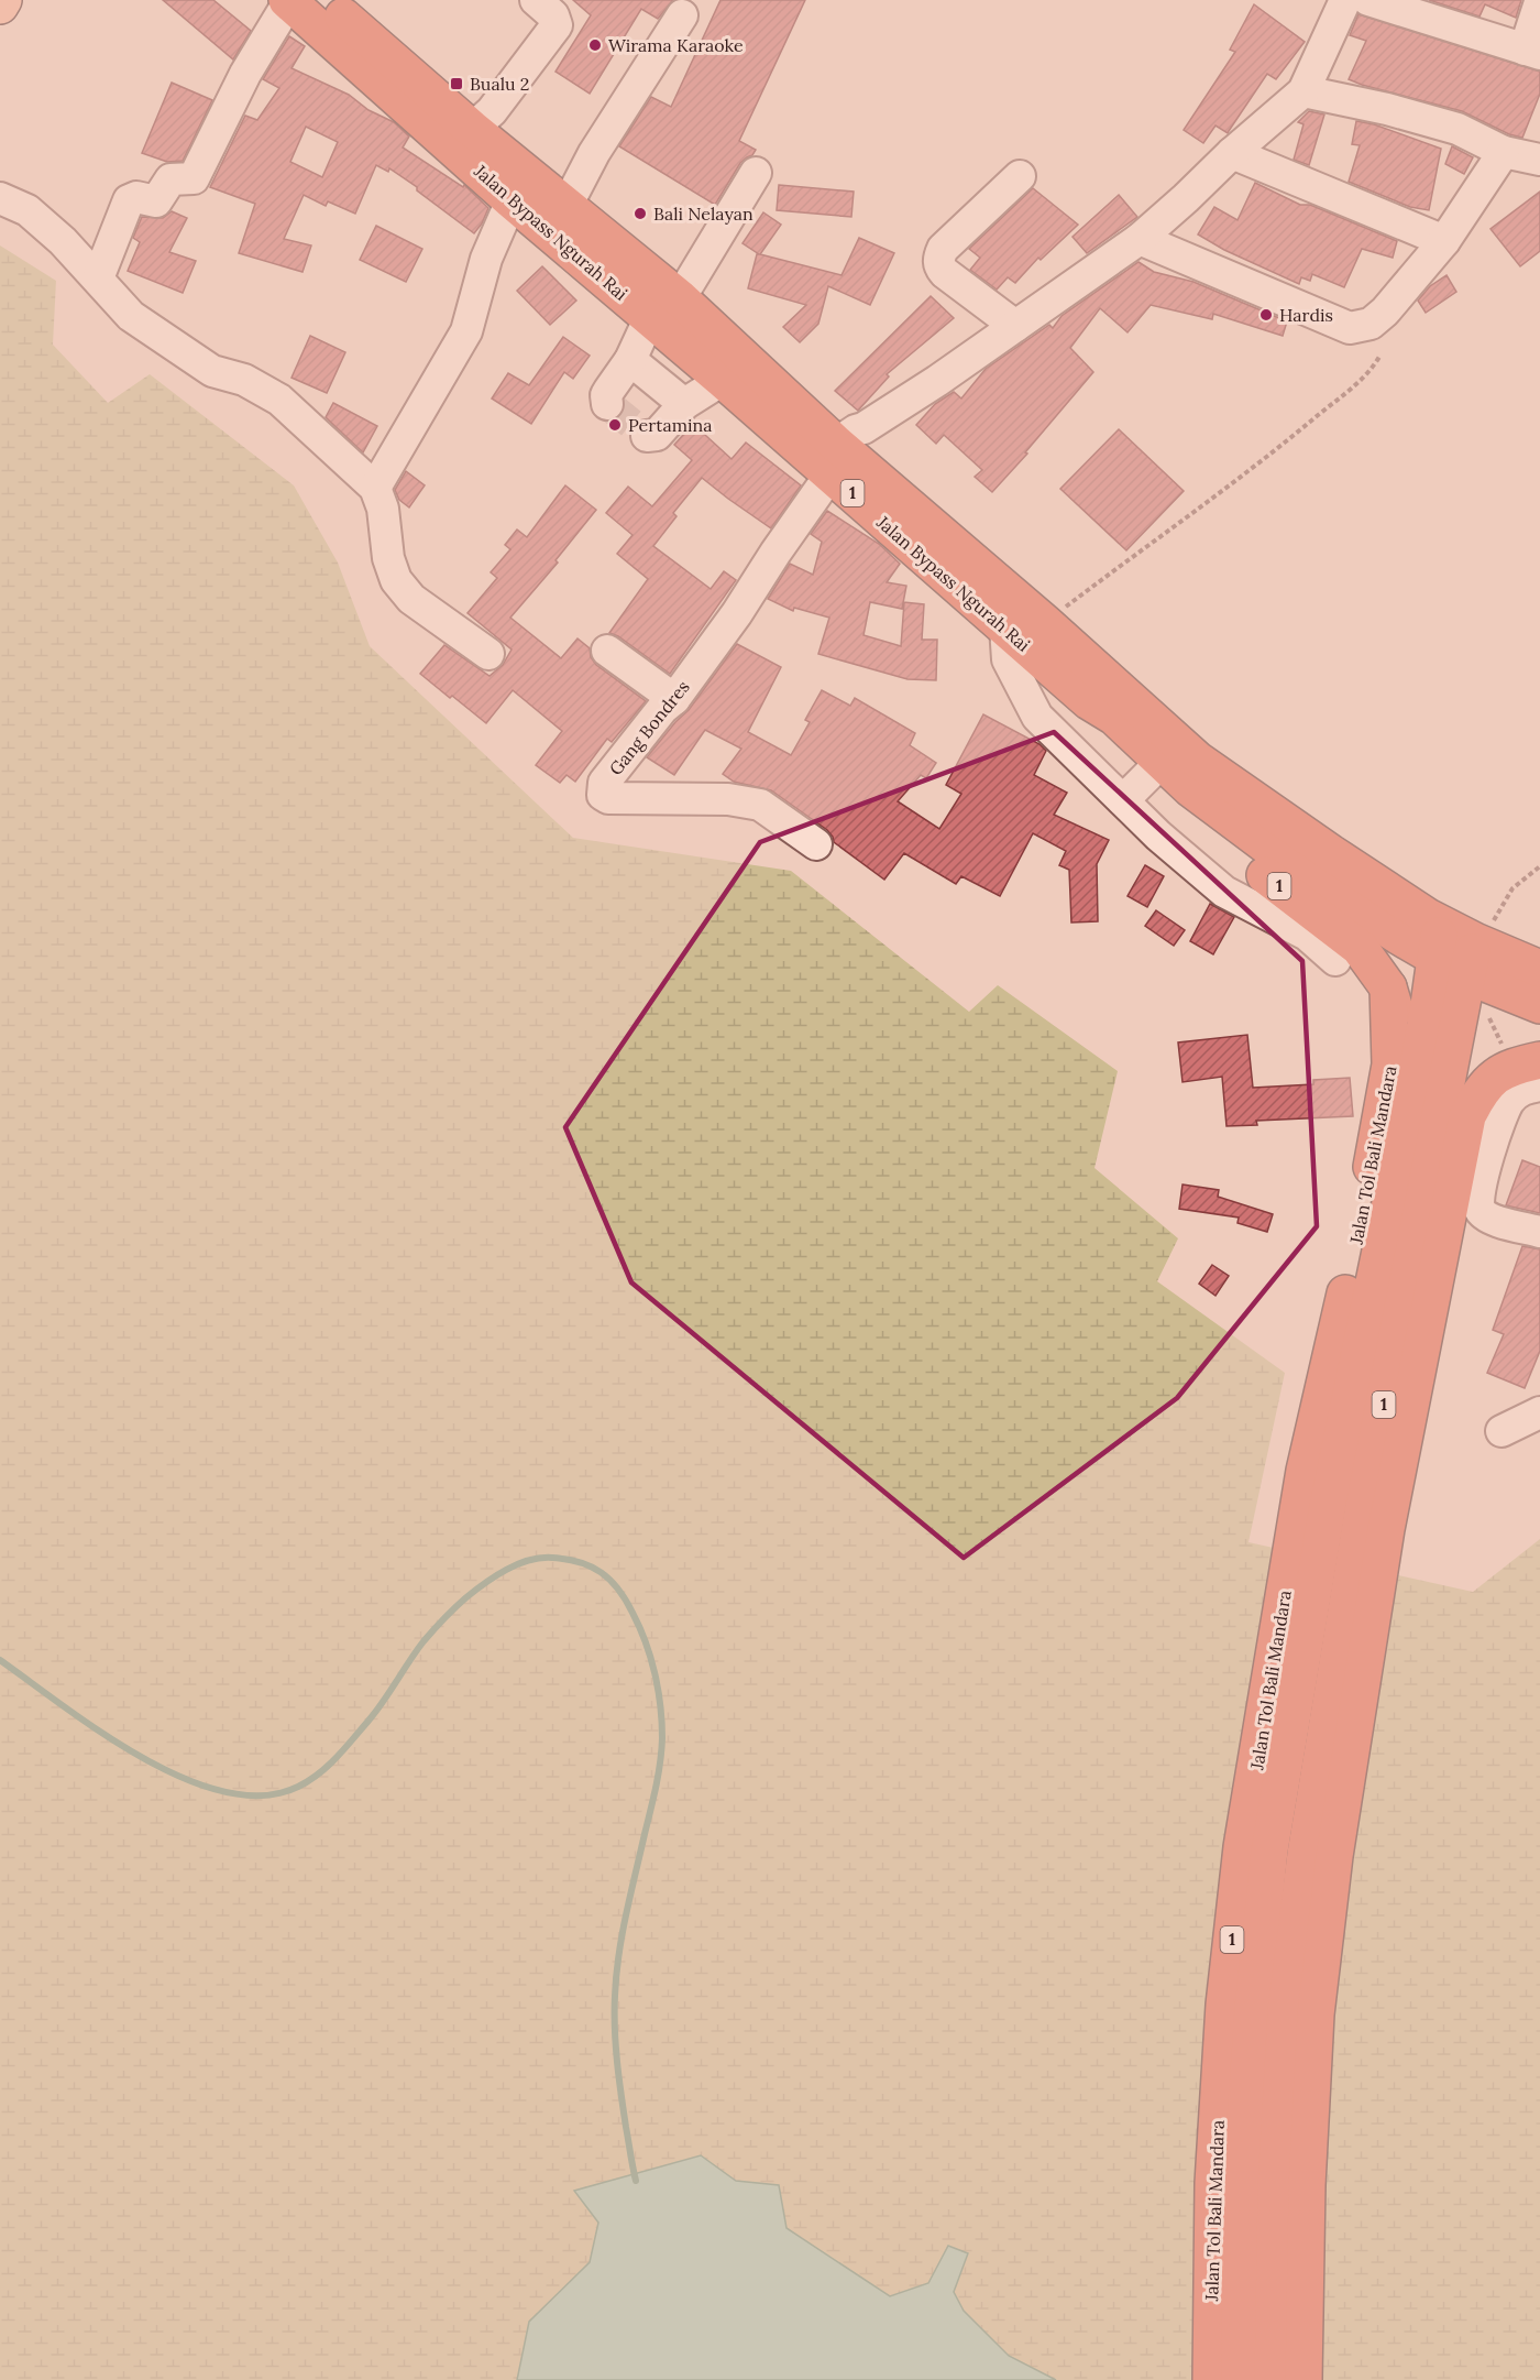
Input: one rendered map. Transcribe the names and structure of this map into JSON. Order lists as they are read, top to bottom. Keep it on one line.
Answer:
{"streets":{"highway":["Jalan Bypass Ngurah Rai","1","Jalan Tol Bali Mandara"],"street":["Gang Bondres"]},"crossings":[["Jalan Bypass Ngurah Rai","Gang Bondres"],["Jalan Bypass Ngurah Rai","Jalan Tol Bali Mandara"]],"places":{"other":["Wirama Karaoke","Bali Nelayan","Hardis","Pertamina"],"transit":["Bualu 2"]}}
